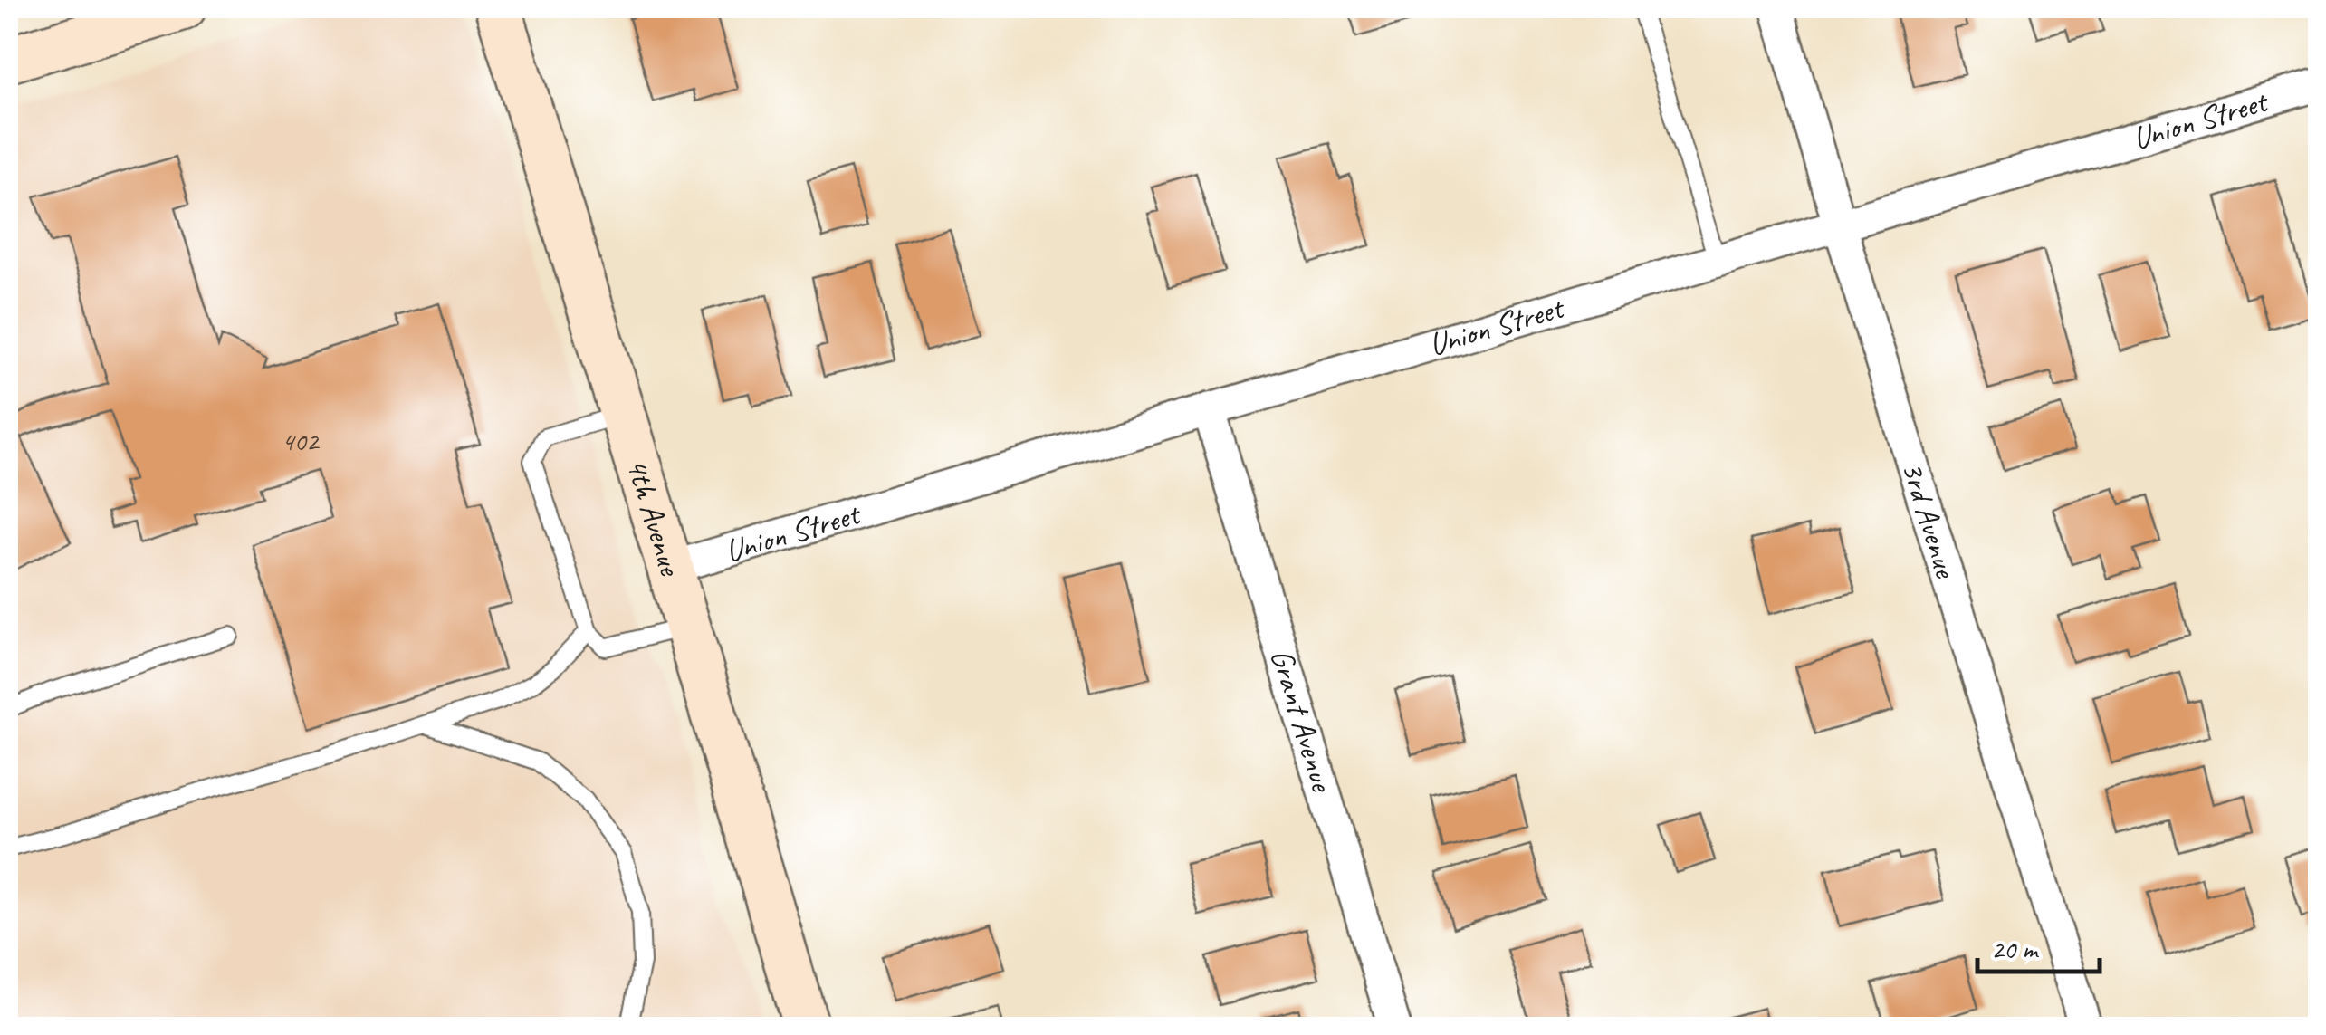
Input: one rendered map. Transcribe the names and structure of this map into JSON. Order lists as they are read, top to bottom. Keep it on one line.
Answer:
{"streets":{"street":["Union Street","4th Avenue","3rd Avenue","Grant Avenue"]},"crossings":[["Union Street","4th Avenue"],["Union Street","3rd Avenue"],["Union Street","Grant Avenue"]],"house_numbers":["402"],"scale_bar":"20 m"}
